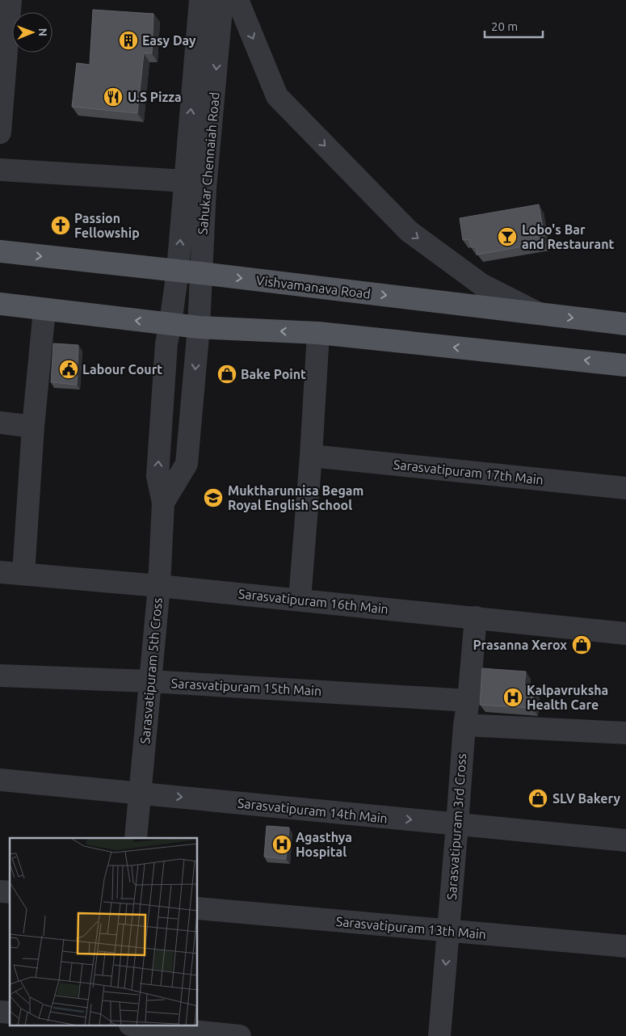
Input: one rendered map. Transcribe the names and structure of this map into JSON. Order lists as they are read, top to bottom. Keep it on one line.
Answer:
{"streets":{"main road":["Vishvamanava Road"],"street":["Sahukar Chennaiah Road","Sarasvatipuram 17th Main","Sarasvatipuram 16th Main","Sarasvatipuram 5th Cross","Sarasvatipuram 15th Main","Sarasvatipuram 14th Main","Sarasvatipuram 3rd Cross","Sarasvatipuram 13th Main"]},"crossings":[["Sahukar Chennaiah Road","Vishvamanava Road"],["Sahukar Chennaiah Road","Sarasvatipuram 5th Cross"],["Sarasvatipuram 16th Main","Sarasvatipuram 5th Cross"],["Sarasvatipuram 16th Main","Sarasvatipuram 3rd Cross"],["Sarasvatipuram 5th Cross","Sarasvatipuram 15th Main"],["Sarasvatipuram 5th Cross","Sarasvatipuram 14th Main"],["Sarasvatipuram 15th Main","Sarasvatipuram 3rd Cross"],["Sarasvatipuram 14th Main","Sarasvatipuram 3rd Cross"],["Sarasvatipuram 3rd Cross","Sarasvatipuram 13th Main"]],"one_way":["Sarasvatipuram 14th Main"],"places":{"building":["Easy Day"],"restaurant":["U.S Pizza"],"church":["Passion Fellowship"],"bar":["Lobo's Bar and Restaurant"],"public building":["Labour Court"],"shop":["Bake Point","Prasanna Xerox","SLV Bakery"],"school or university":["Muktharunnisa Begam Royal English School"],"hospital":["Kalpavruksha Health Care","Agasthya Hospital"]},"scale_bar":"20 m","north":"right"}
